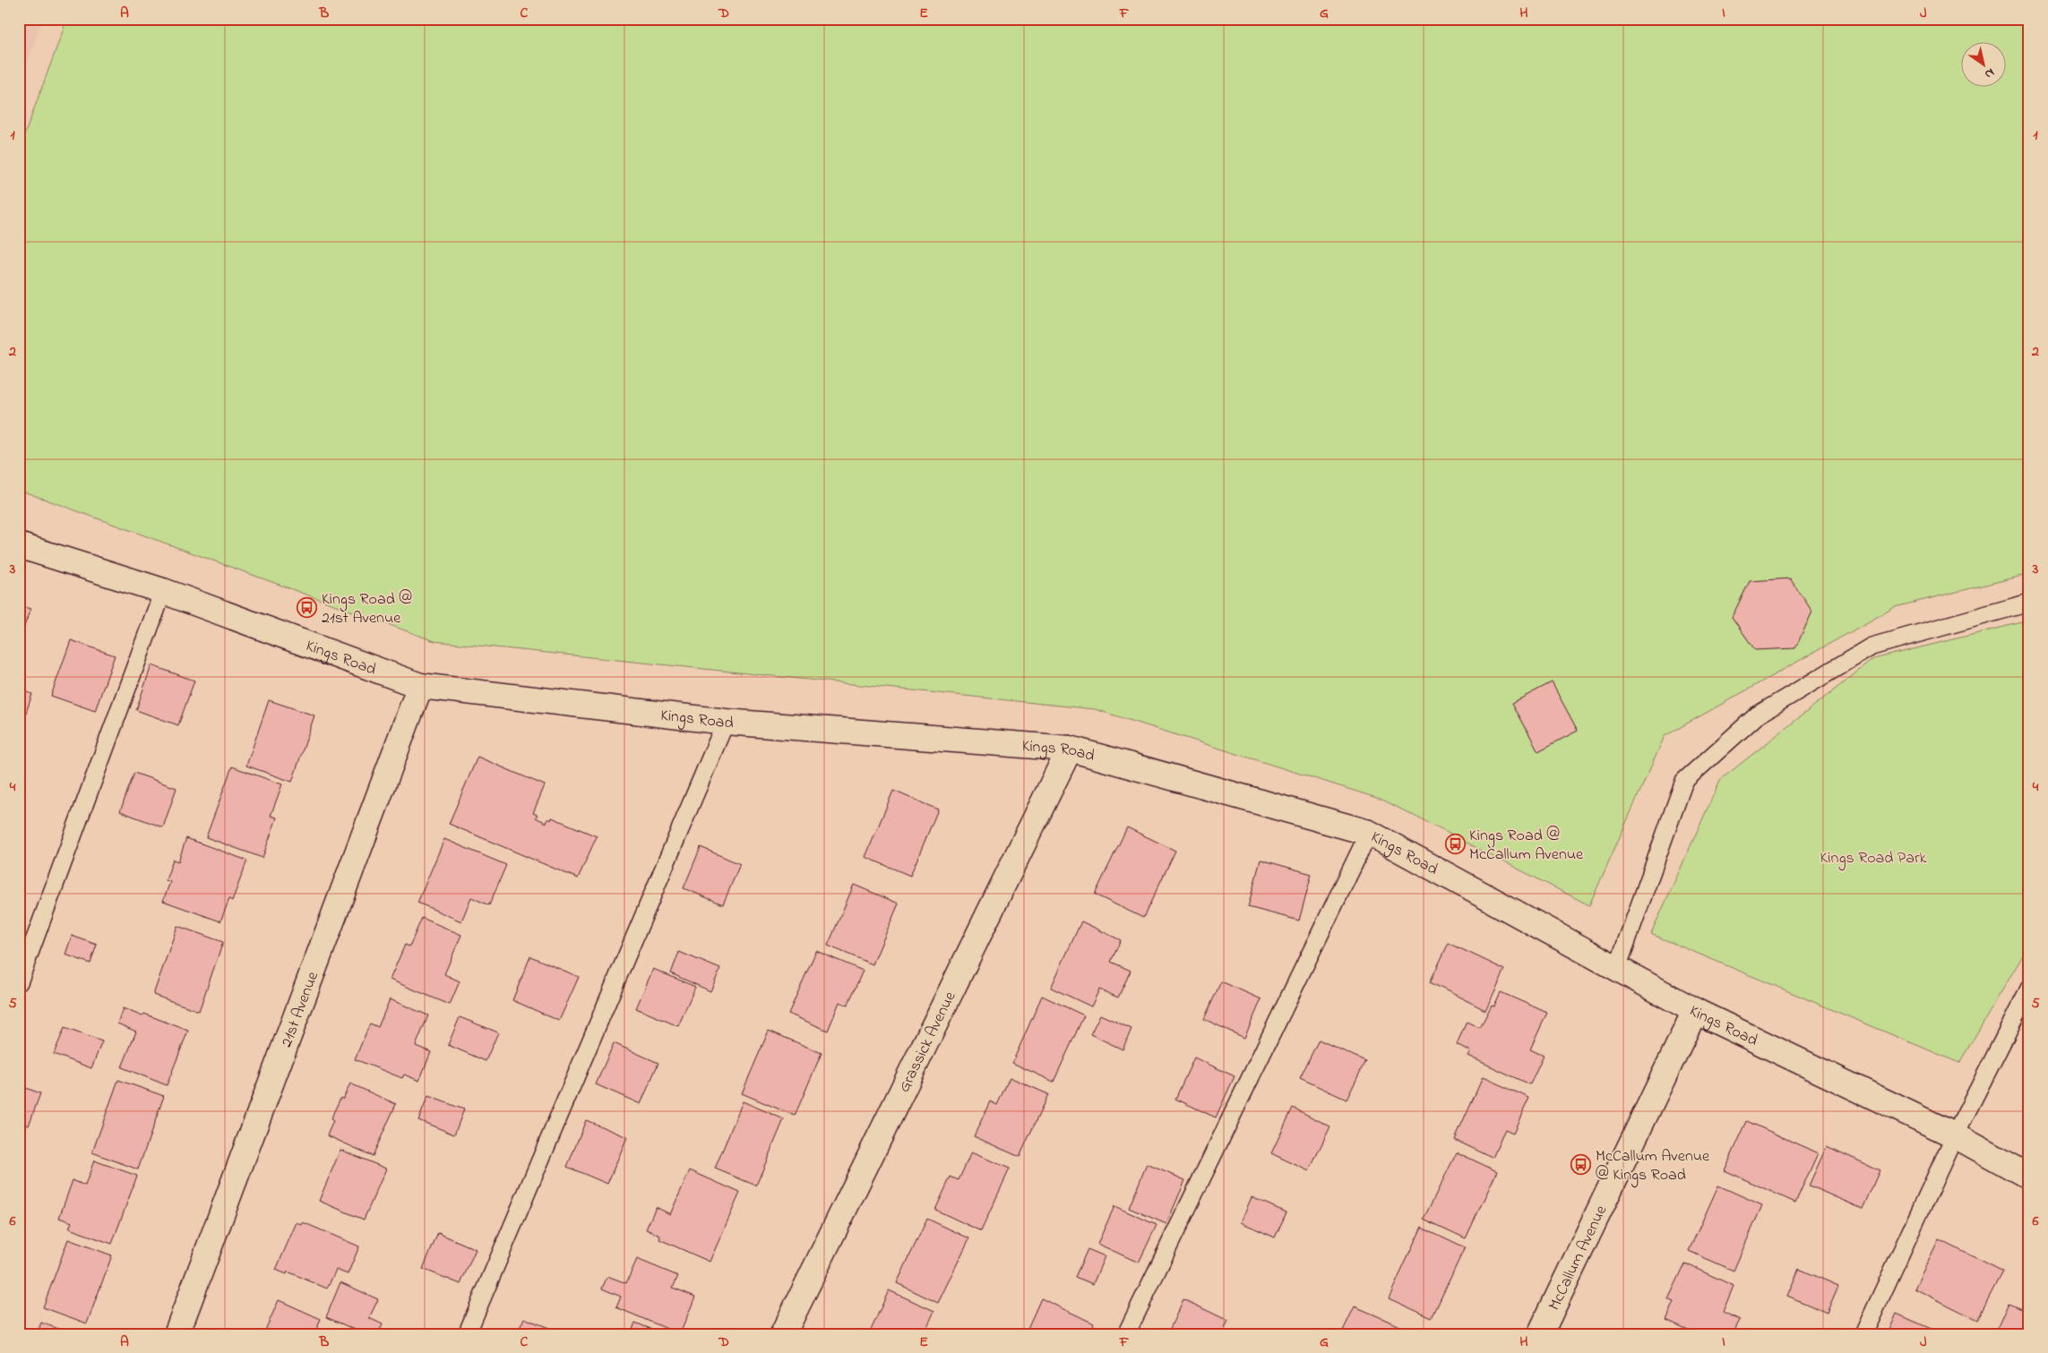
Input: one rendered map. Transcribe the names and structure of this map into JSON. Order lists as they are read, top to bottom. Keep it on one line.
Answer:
{"streets":{"street":["Kings Road","21st Avenue","Grassick Avenue","McCallum Avenue"]},"crossings":[["Kings Road","21st Avenue"],["Kings Road","Grassick Avenue"],["Kings Road","McCallum Avenue"]],"parks":["Kings Road Park"],"places":{"bus stop":["Kings Road @ 21st Avenue","Kings Road @ McCallum Avenue","McCallum Avenue @ Kings Road"]},"north":"bottom right","grid":{"columns":["A","B","C","D","E","F","G","H","I","J"],"rows":["1","2","3","4","5","6"]}}
